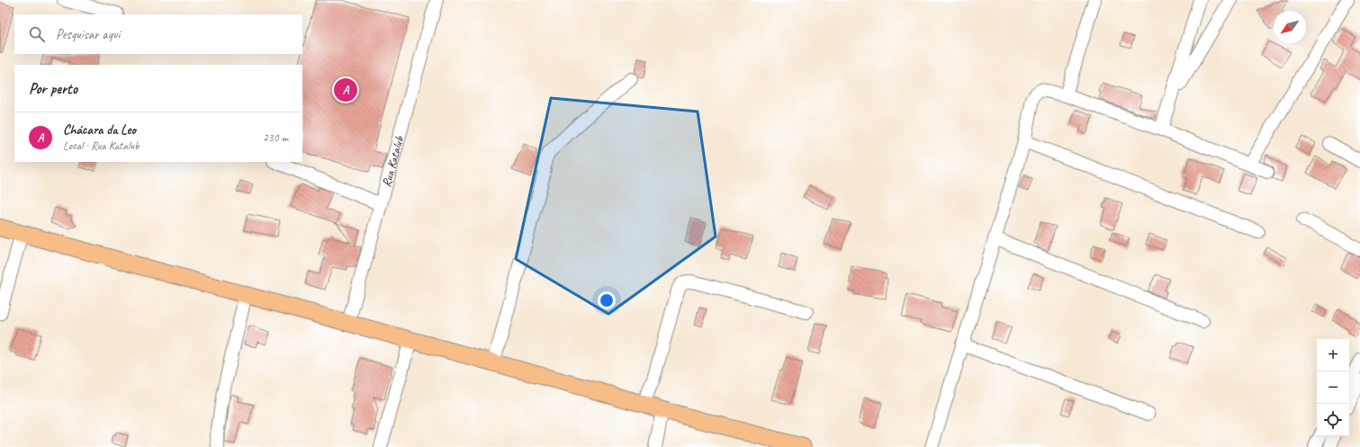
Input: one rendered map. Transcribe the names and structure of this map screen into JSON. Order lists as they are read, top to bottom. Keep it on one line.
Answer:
{"streets":{"street":["Rua Katalub"]},"north":"bottom left","page":{"search":"Pesquisar aqui","heading":"Por perto","pins":"A","list":[{"mark":"A","name":"Chácara da Leo","note":"Local · Rua Katalub","value":"230 m"}],"map_buttons":["+","−"]}}
